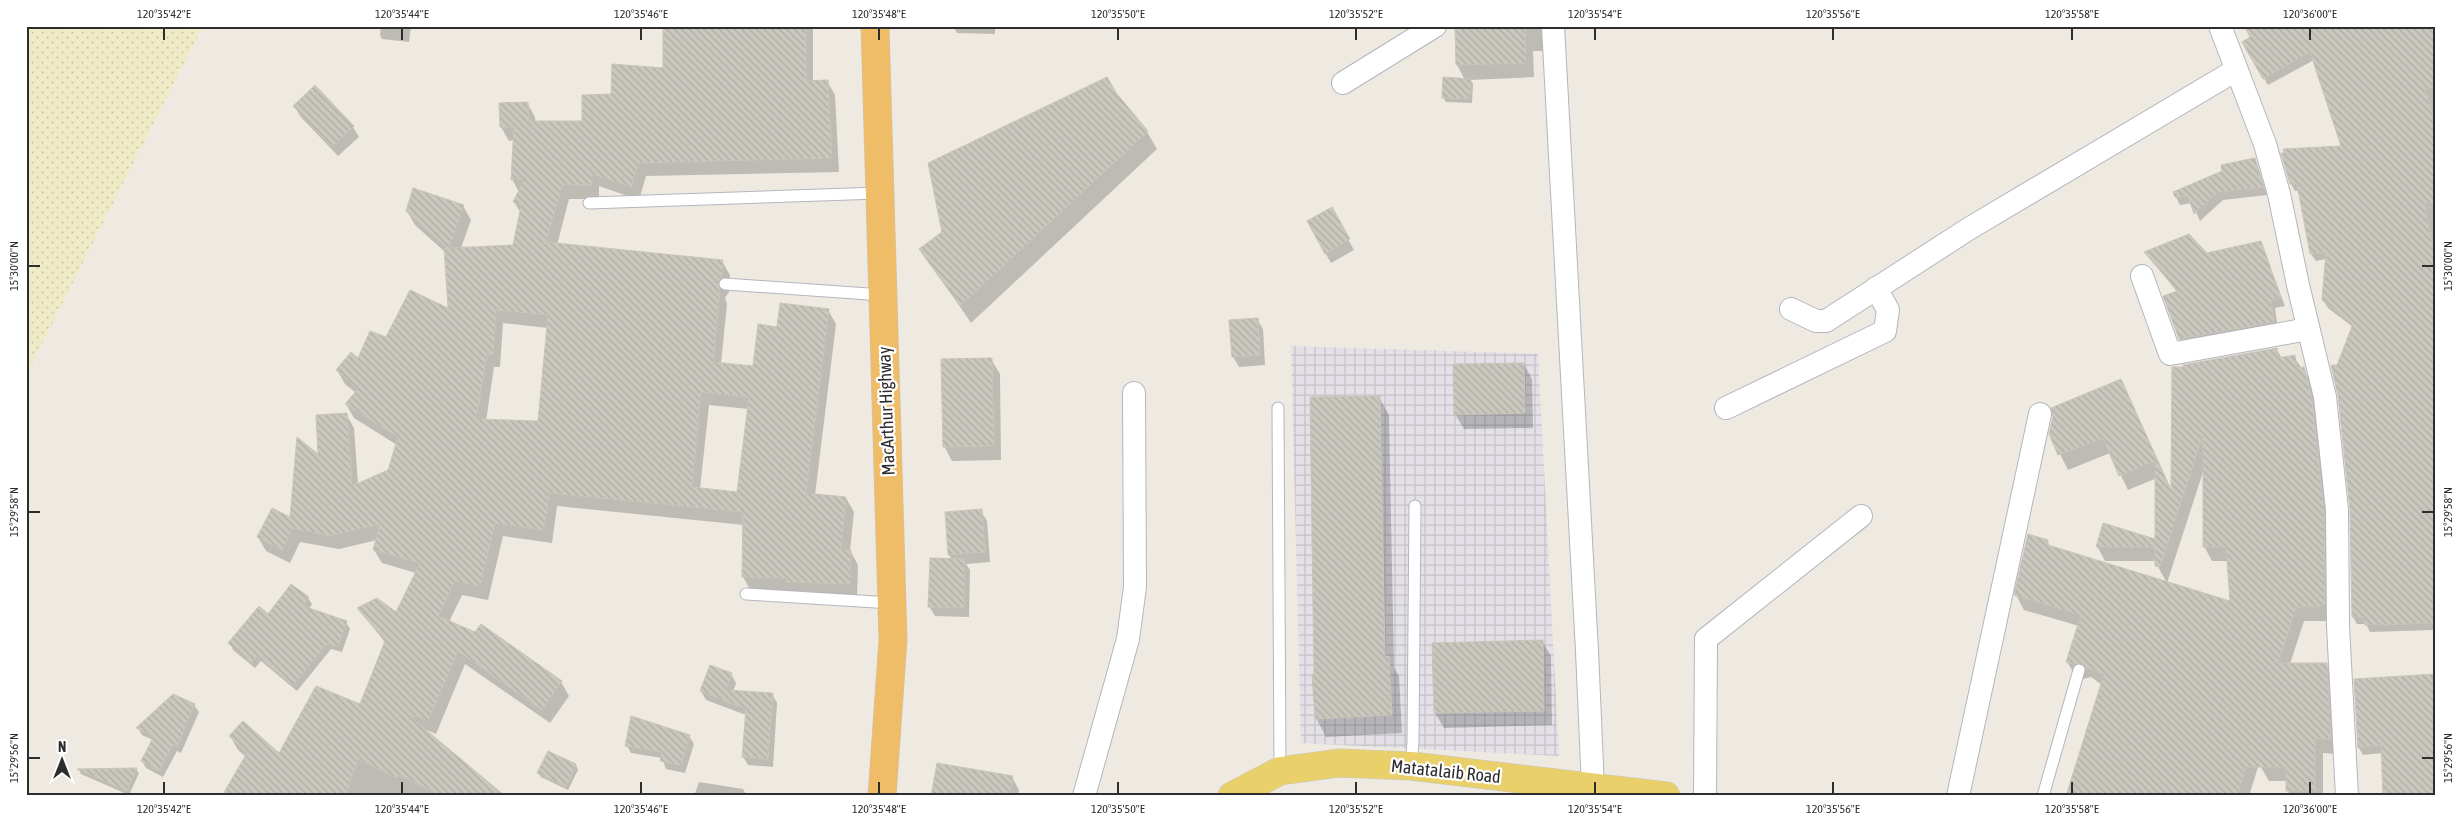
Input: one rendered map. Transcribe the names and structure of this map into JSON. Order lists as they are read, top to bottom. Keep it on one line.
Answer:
{"streets":{"highway":["MacArthur Highway"],"main road":["Matatalaib Road"]},"north":"top","coordinates":["120°35'42\"E","120°35'44\"E","120°35'46\"E","120°35'48\"E","120°35'50\"E","120°35'52\"E","120°35'54\"E","120°35'56\"E","120°35'58\"E","120°36'00\"E","15°30'00\"N","15°29'58\"N","15°29'56\"N"]}
